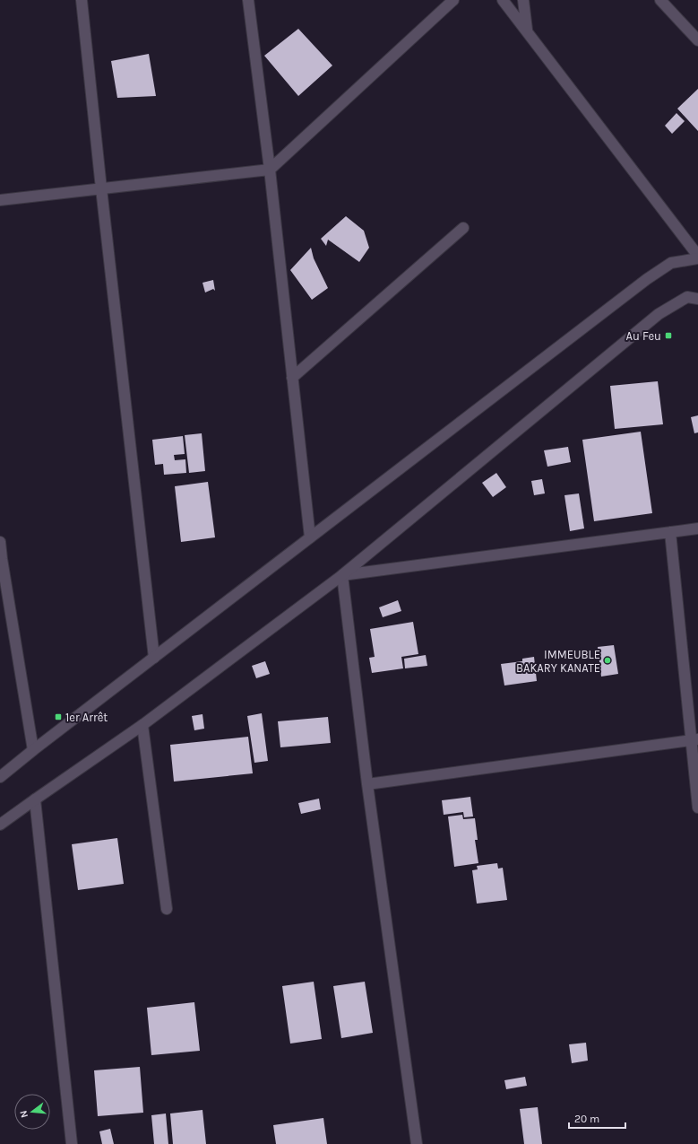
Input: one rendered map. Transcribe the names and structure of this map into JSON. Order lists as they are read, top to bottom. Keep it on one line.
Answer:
{"places":{"transit":["Au Feu","1er Arrêt"],"other":["IMMEUBLE BAKARY KANATE"]},"scale_bar":"20 m","north":"left"}
